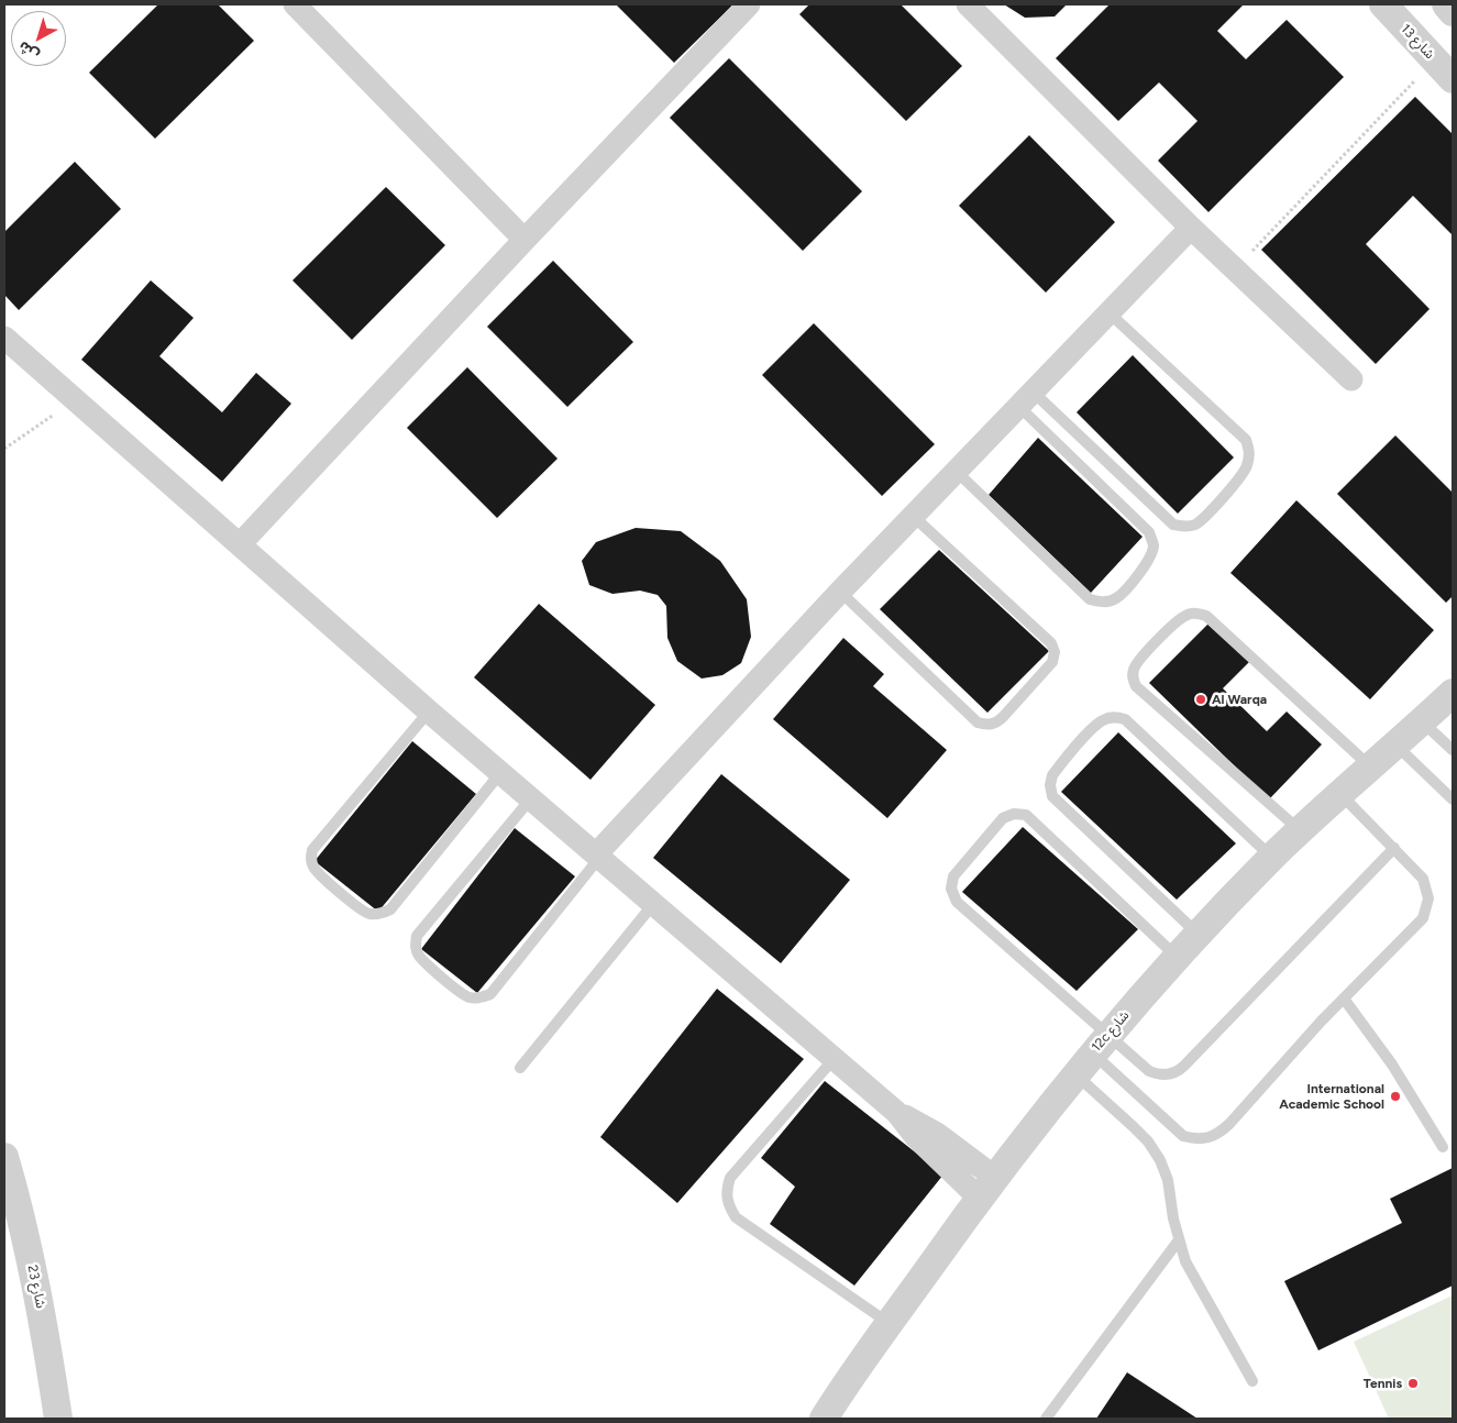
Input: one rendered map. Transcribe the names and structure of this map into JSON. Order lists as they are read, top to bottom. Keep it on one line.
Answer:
{"streets":{"street":["شارع 13","12c شارع","شارع 23"]},"places":["Al Warqa","International Academic School","Tennis"],"north":"bottom left"}
